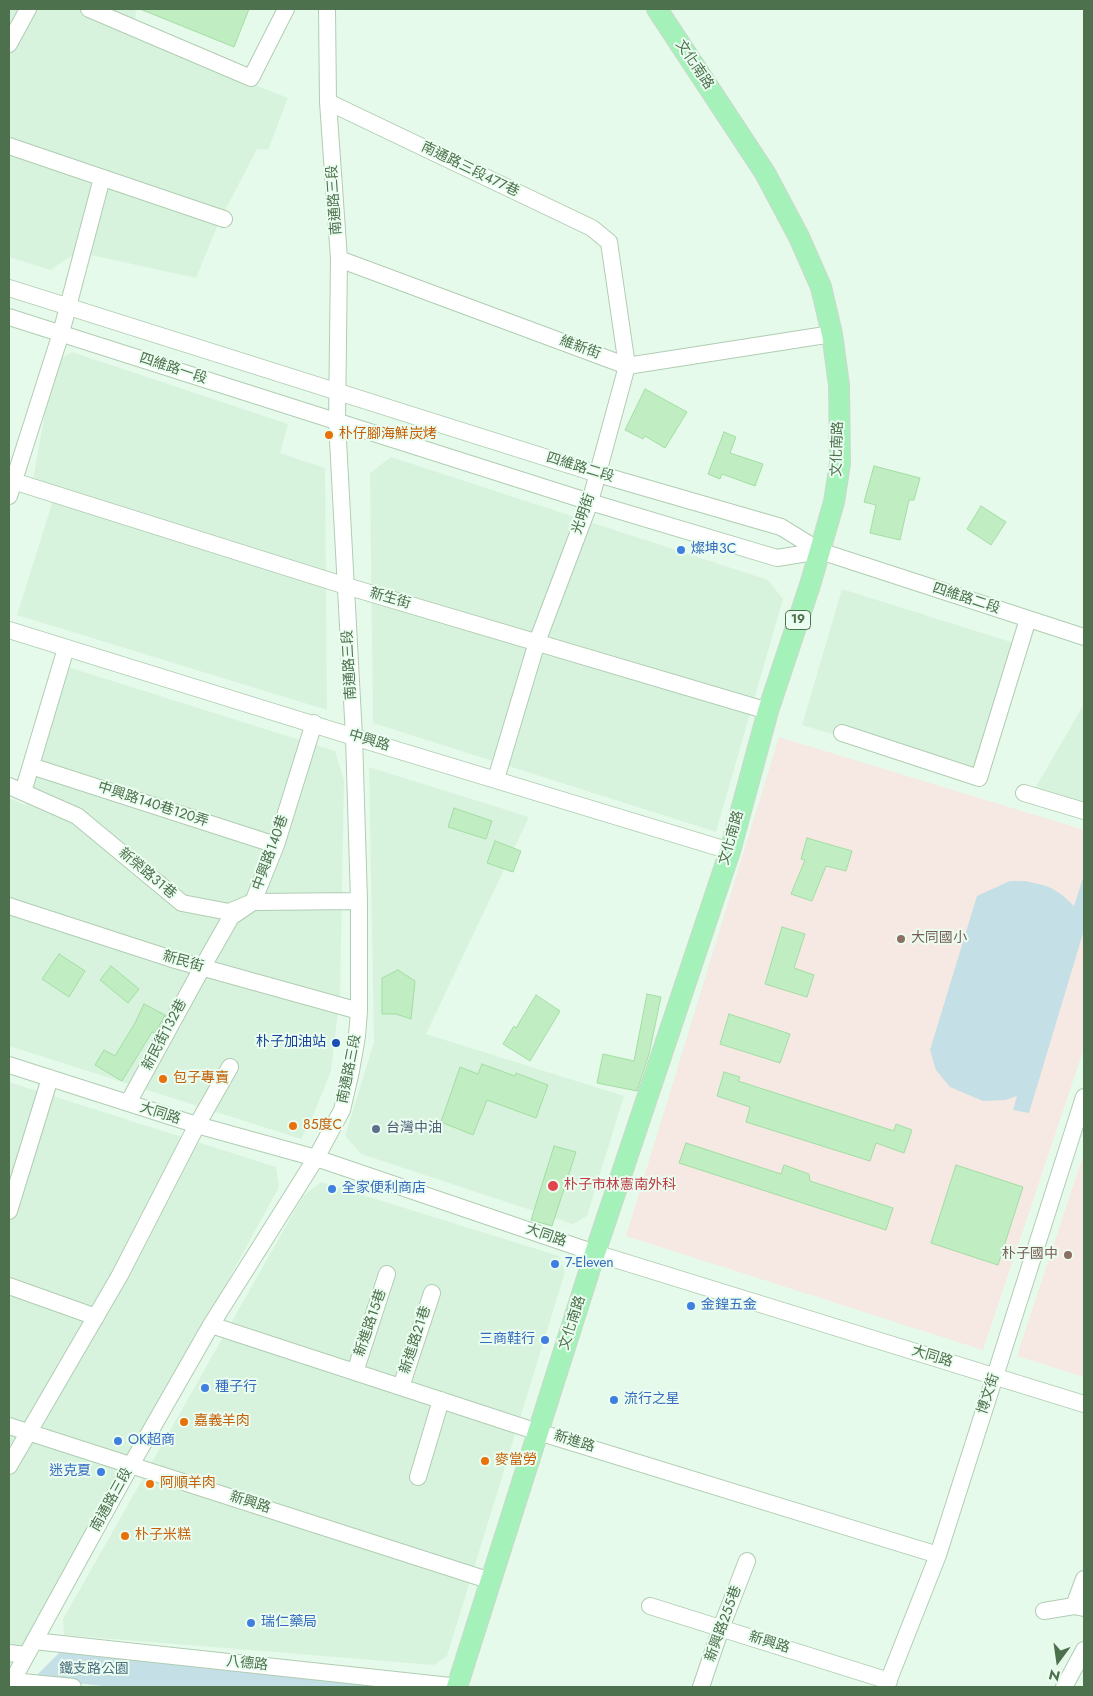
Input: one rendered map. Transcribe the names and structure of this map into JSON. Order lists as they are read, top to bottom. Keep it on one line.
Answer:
{"streets":{"main road":["文化南路","19"],"street":["南通路三段477巷","南通路三段","維新街","四維路一段","四維路二段","光明街","新生街","中興路","中興路140巷120弄","中興路140巷","新榮路31巷","新民街","新民街132巷","大同路","新進路15巷","新進路21巷","博文街","新進路","新興路","新興路255巷","八德路"]},"crossings":[["文化南路","維新街"],["文化南路","四維路二段"],["文化南路","新生街"],["文化南路","中興路"],["文化南路","大同路"],["文化南路","新進路"],["文化南路","新興路"],["文化南路","八德路"],["南通路三段477巷","南通路三段"],["南通路三段477巷","光明街"],["南通路三段","維新街"],["南通路三段","四維路一段"],["南通路三段","四維路二段"],["南通路三段","新生街"],["南通路三段","中興路"],["南通路三段","新榮路31巷"],["南通路三段","新民街"],["南通路三段","大同路"],["南通路三段","新進路"],["南通路三段","新興路"],["南通路三段","八德路"],["維新街","光明街"],["四維路一段","四維路二段"],["四維路二段","光明街"],["光明街","新生街"],["光明街","中興路"],["中興路","中興路140巷"],["中興路140巷120弄","中興路140巷"],["中興路140巷","新榮路31巷"],["中興路140巷","新民街"],["中興路140巷","新民街132巷"],["新民街","新民街132巷"],["新民街132巷","大同路"],["大同路","博文街"],["新進路15巷","新進路"],["新進路21巷","新進路"],["博文街","新進路"],["博文街","新興路"],["新興路","新興路255巷"]],"parks":["鐵支路公園"],"places":["朴仔腳海鮮炭烤","燦坤3C","大同國小","朴子加油站","包子專賣","85度C","台灣中油","朴子市林憲南外科","全家便利商店","朴子國中","7-Eleven","金鍠五金","三商鞋行","種子行","流行之星","嘉義羊肉","OK超商","麥當勞","迷克夏","阿順羊肉","朴子米糕","瑞仁藥局"],"north":"bottom"}
